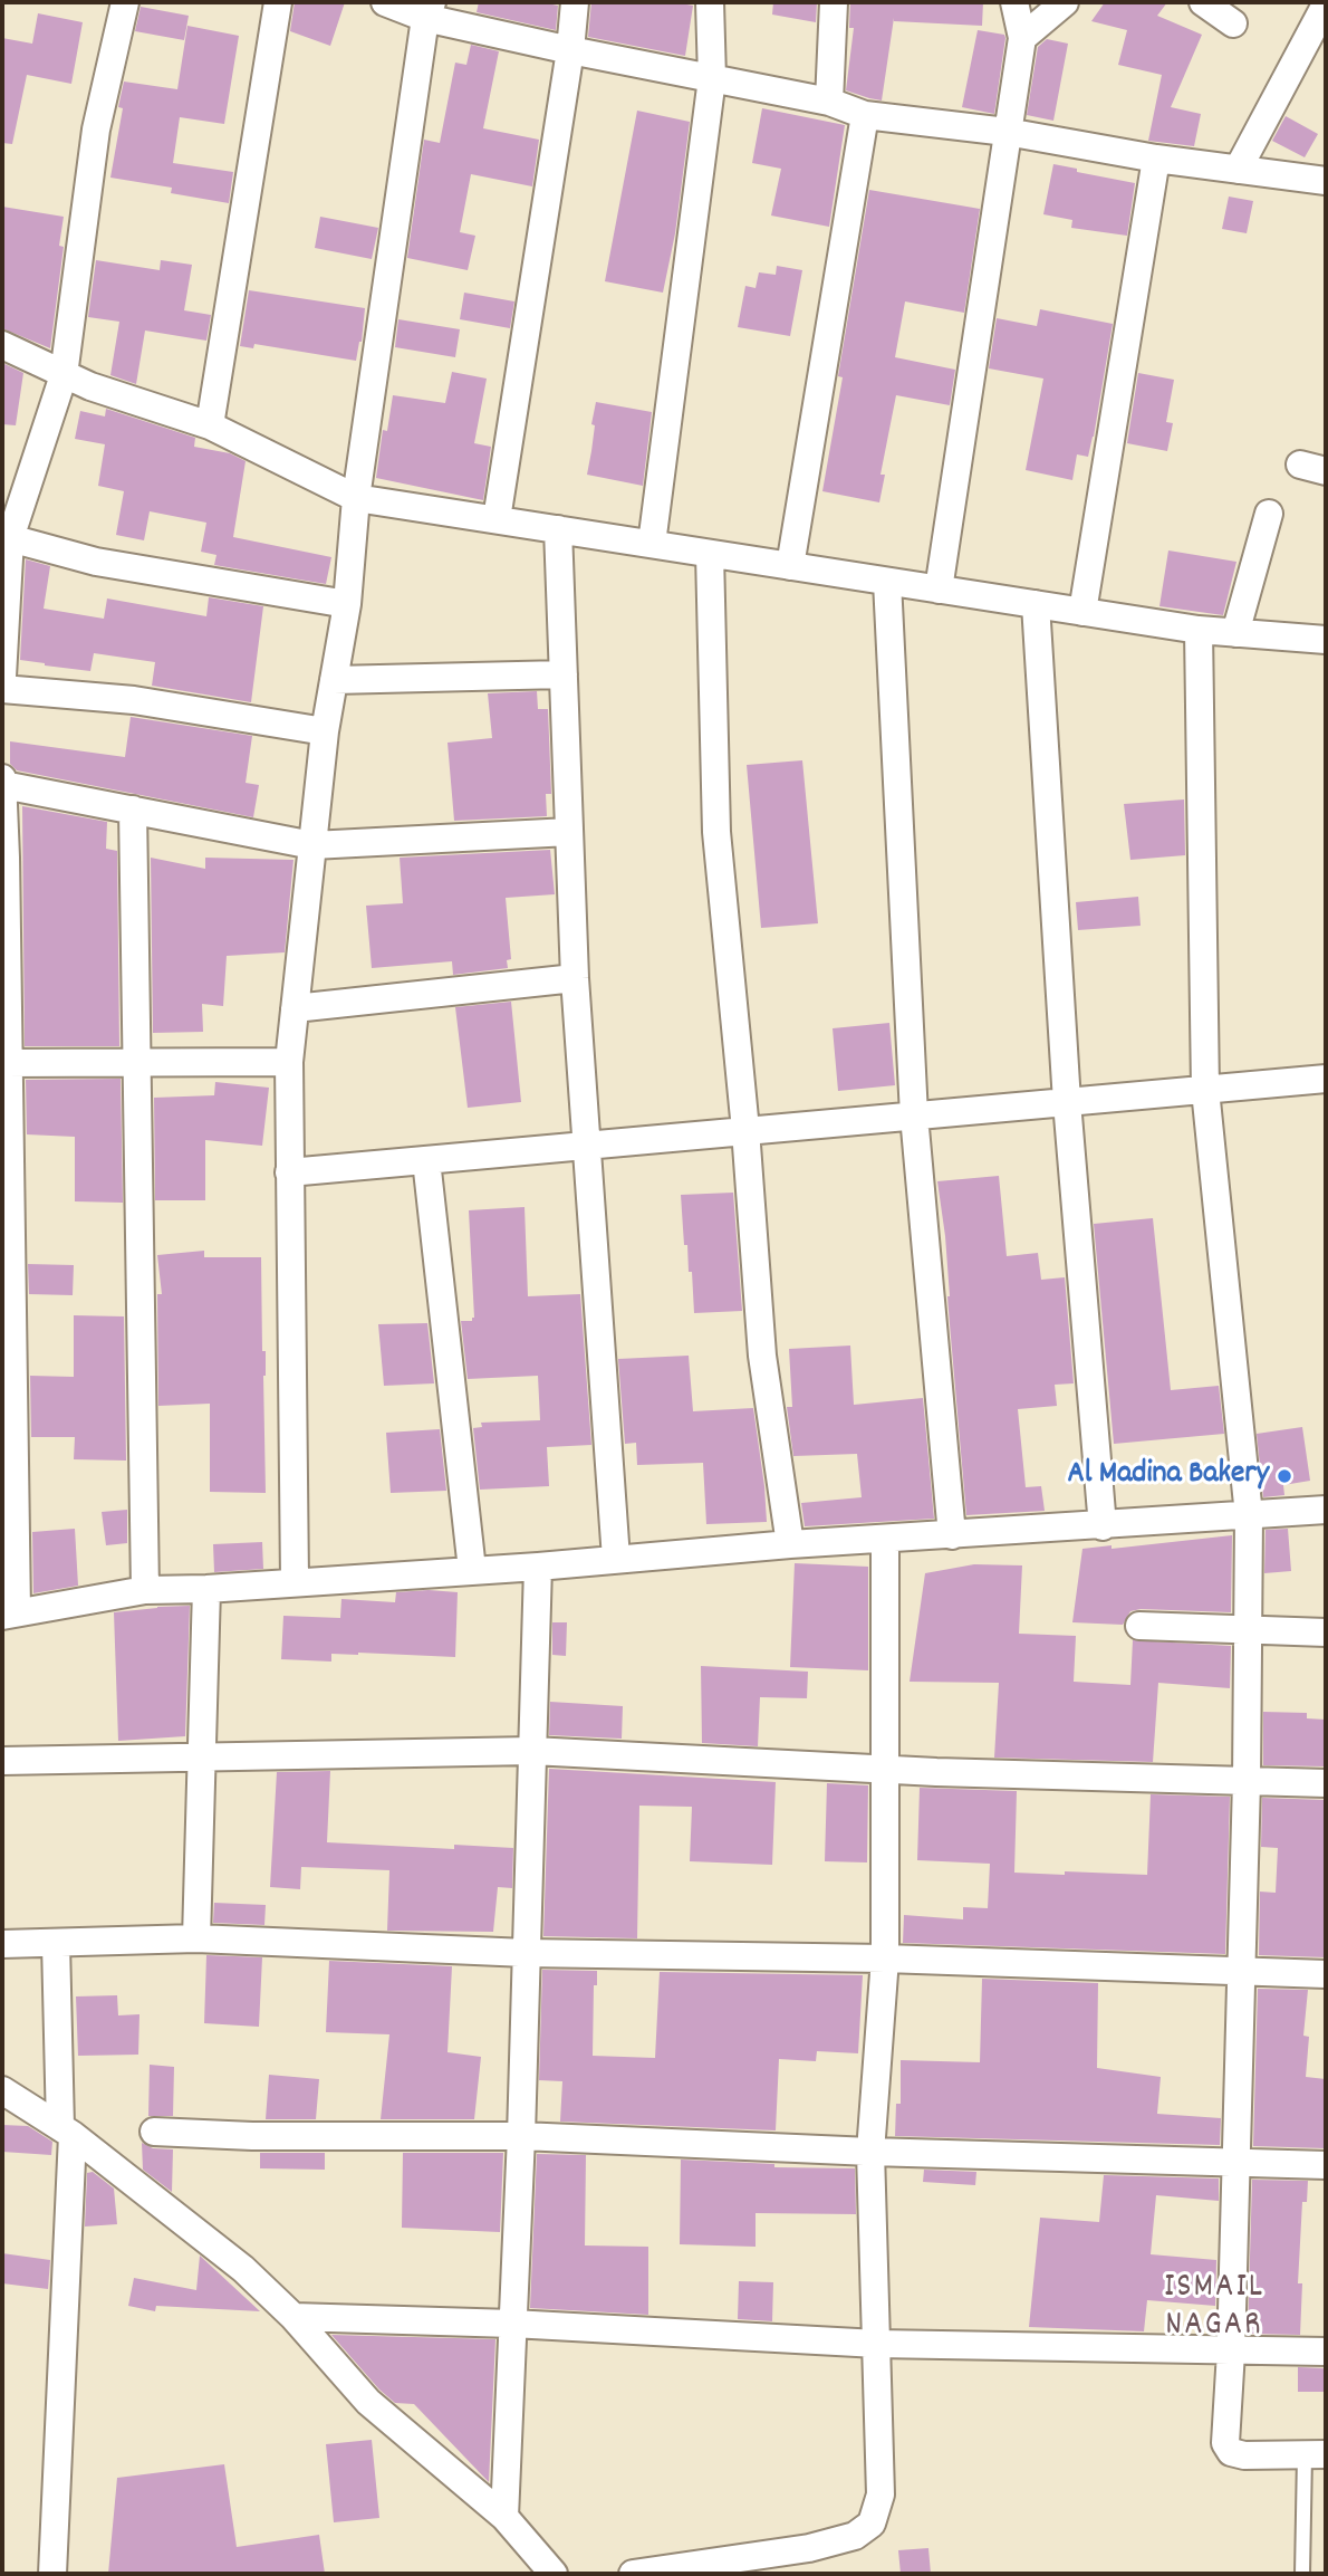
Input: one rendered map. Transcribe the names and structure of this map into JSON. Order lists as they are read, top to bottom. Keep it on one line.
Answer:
{"districts":["ISMAIL NAGAR"],"places":["Al Madina Bakery"]}
